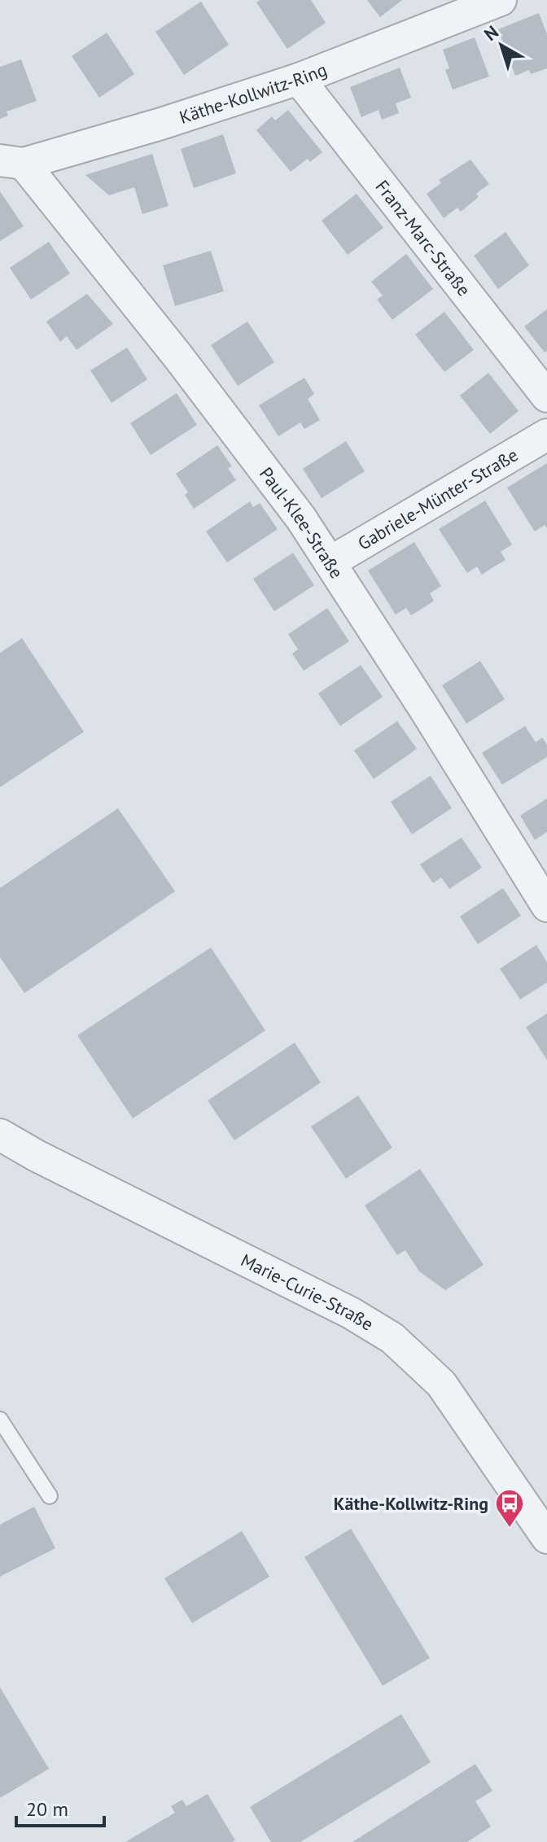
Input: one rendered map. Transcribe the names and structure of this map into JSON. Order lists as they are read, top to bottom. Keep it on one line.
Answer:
{"streets":{"street":["Käthe-Kollwitz-Ring","Franz-Marc-Straße","Gabriele-Münter-Straße","Paul-Klee-Straße","Marie-Curie-Straße"]},"crossings":[["Käthe-Kollwitz-Ring","Franz-Marc-Straße"],["Käthe-Kollwitz-Ring","Paul-Klee-Straße"],["Gabriele-Münter-Straße","Paul-Klee-Straße"]],"places":{"bus stop":["Käthe-Kollwitz-Ring"]},"scale_bar":"20 m","north":"top left"}
